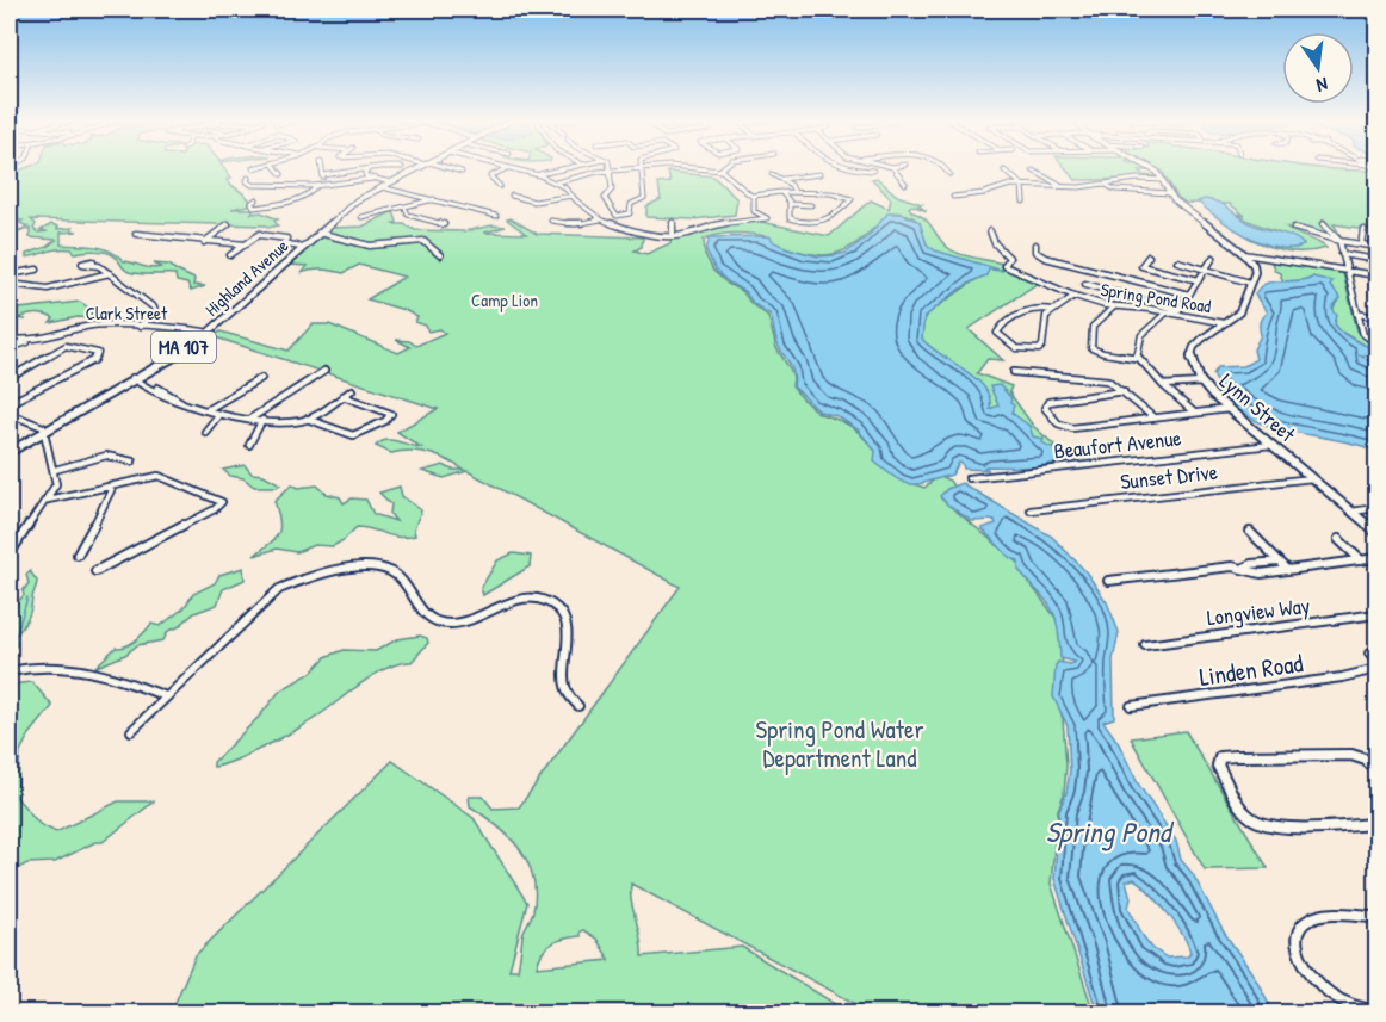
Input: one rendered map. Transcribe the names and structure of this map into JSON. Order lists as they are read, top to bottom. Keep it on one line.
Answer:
{"streets":{"main road":["Highland Avenue","MA 107","Lynn Street"],"street":["Spring Pond Road","Clark Street","Beaufort Avenue","Sunset Drive","Longview Way","Linden Road"]},"crossings":[["Highland Avenue","Clark Street"],["Highland Avenue","MA 107"],["Spring Pond Road","Lynn Street"],["Lynn Street","Beaufort Avenue"],["Lynn Street","Sunset Drive"]],"water":["Spring Pond"],"parks":["Camp Lion","Spring Pond Water Department Land"],"north":"bottom"}
